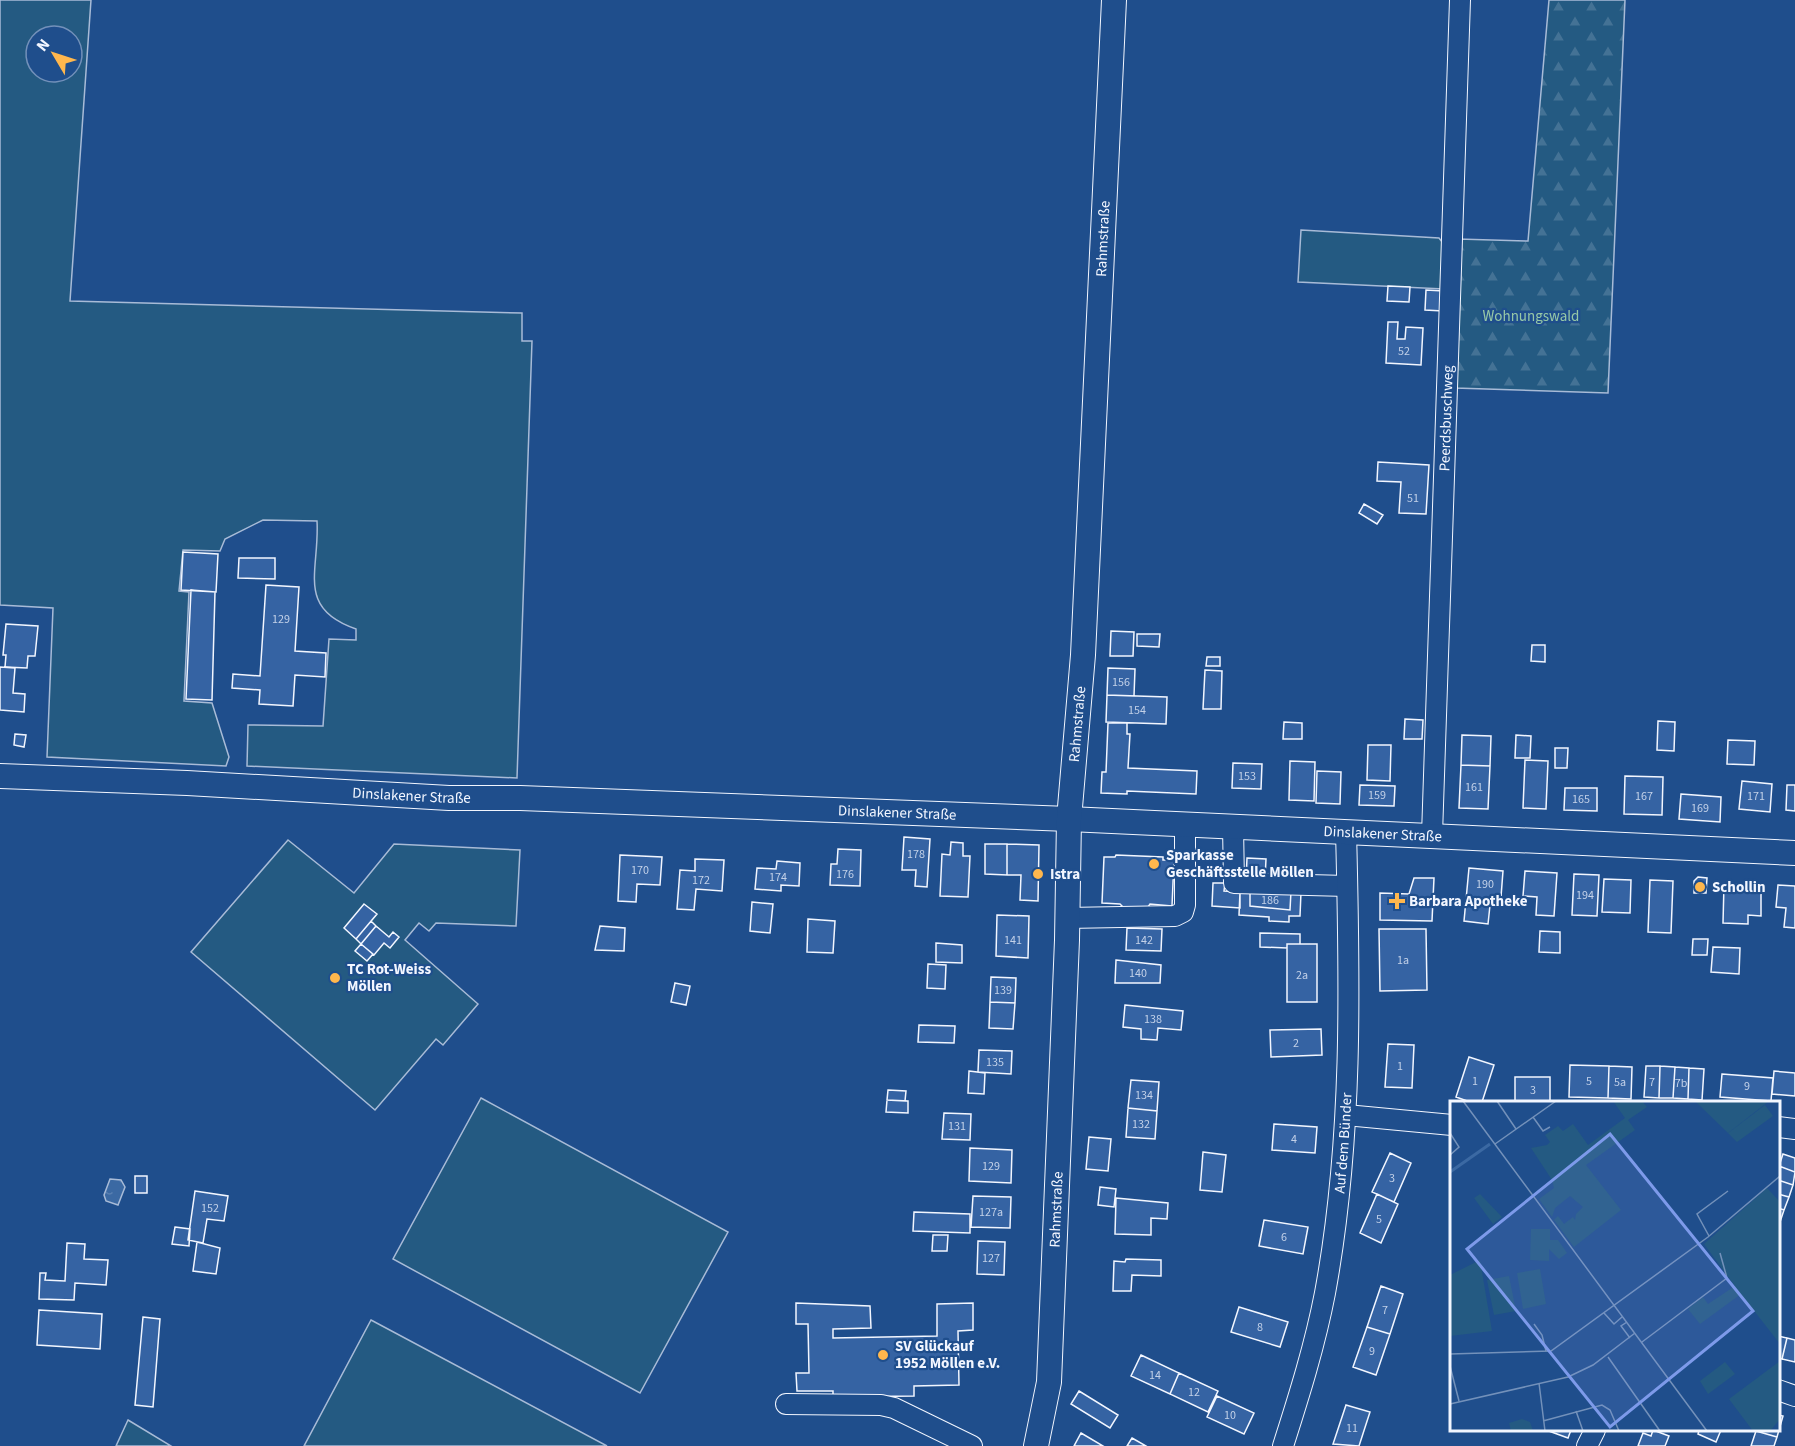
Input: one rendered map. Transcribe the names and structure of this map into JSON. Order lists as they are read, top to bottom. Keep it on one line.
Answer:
{"streets":{"main road":["Rahmstraße","Dinslakener Straße"],"street":["Peerdsbuschweg","Auf dem Bünder"]},"crossings":[["Rahmstraße","Dinslakener Straße"],["Peerdsbuschweg","Dinslakener Straße"],["Dinslakener Straße","Auf dem Bünder"]],"parks":["Wohnungswald"],"places":{"other":["Sparkasse Geschäftsstelle Möllen","Istra","Schollin","TC Rot-Weiss Möllen","SV Glückauf 1952 Möllen e.V."],"health":["Barbara Apotheke"]},"house_numbers":["52","51","129","156","154","153","161","159","167","171","165","169","178","170","176","174","172","190","194","186","141","142","1a","140","2a","139","138","2","135","1","1","5","5a","7","7b","9","3","134","132","131","4","129","3","152","127a","5","6","127","7","8","9","14","12","10","11"],"north":"top left"}
